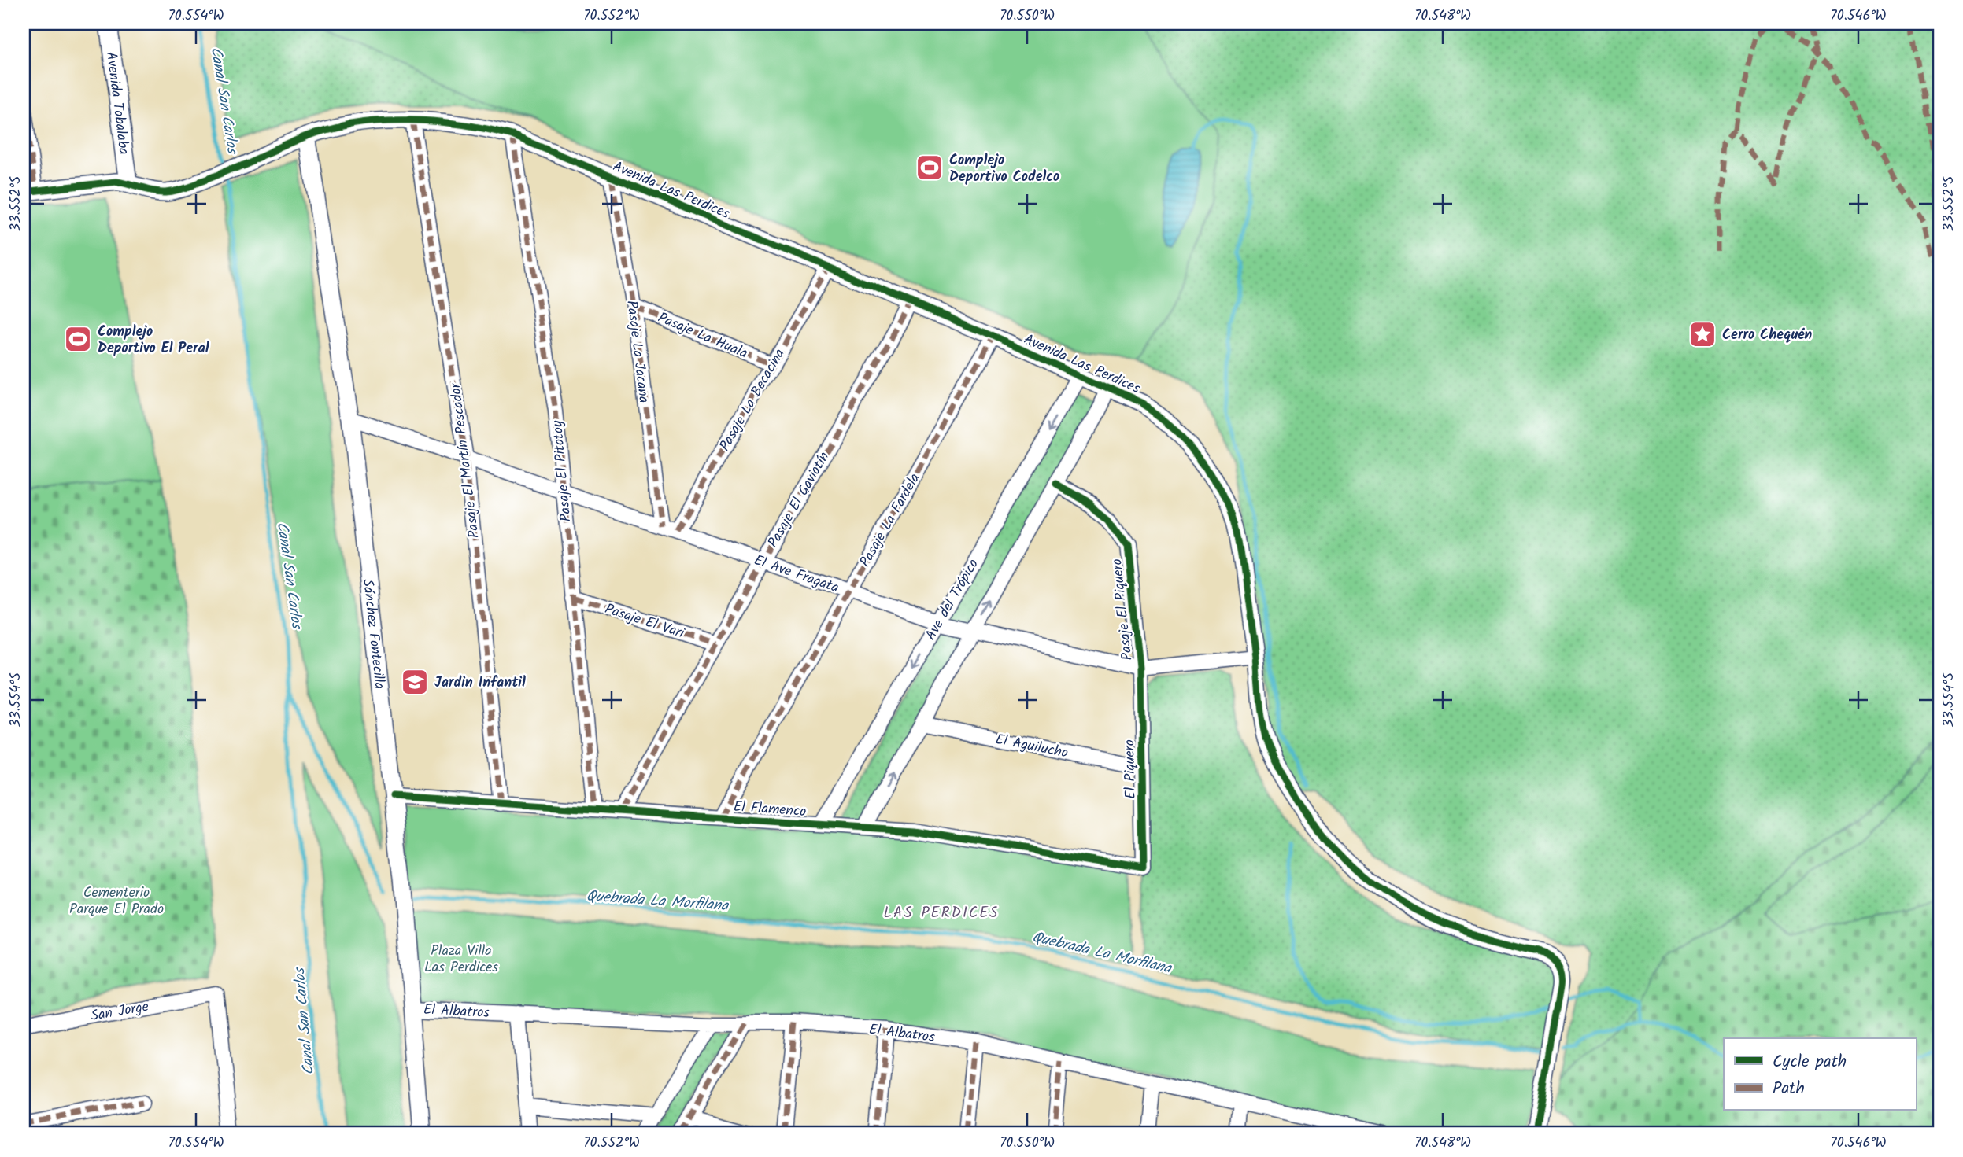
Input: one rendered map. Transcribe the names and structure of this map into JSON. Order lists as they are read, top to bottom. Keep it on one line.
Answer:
{"streets":{"street":["Avenida Tobalaba","Avenida Las Perdices","Pasaje La Huala","Pasaje La Jacana","Pasaje La Becacina","Pasaje El Martín Pescador","Pasaje El Pitotoy","Pasaje El Gaviotín","Pasaje La Fardela","El Ave Fragata","Ave del Trópico","Pasaje El Piquero","Pasaje El Vari","Sánchez Fontecilla","El Aguilucho","El Piquero","El Flamenco","San Jorge","El Albatros"]},"crossings":[["Avenida Tobalaba","Avenida Las Perdices"],["Avenida Las Perdices","Pasaje La Jacana"],["Avenida Las Perdices","Pasaje La Becacina"],["Avenida Las Perdices","Pasaje El Martín Pescador"],["Avenida Las Perdices","Pasaje El Pitotoy"],["Avenida Las Perdices","Pasaje El Gaviotín"],["Avenida Las Perdices","Pasaje La Fardela"],["Avenida Las Perdices","El Ave Fragata"],["Avenida Las Perdices","Ave del Trópico"],["Avenida Las Perdices","Sánchez Fontecilla"],["Pasaje La Huala","Pasaje La Jacana"],["Pasaje La Huala","Pasaje La Becacina"],["Pasaje La Jacana","El Ave Fragata"],["Pasaje La Becacina","El Ave Fragata"],["Pasaje El Martín Pescador","El Ave Fragata"],["Pasaje El Martín Pescador","El Flamenco"],["Pasaje El Pitotoy","El Ave Fragata"],["Pasaje El Pitotoy","Pasaje El Vari"],["Pasaje El Pitotoy","El Flamenco"],["Pasaje El Gaviotín","El Ave Fragata"],["Pasaje El Gaviotín","Pasaje El Vari"],["Pasaje El Gaviotín","El Flamenco"],["Pasaje La Fardela","El Ave Fragata"],["Pasaje La Fardela","El Flamenco"],["El Ave Fragata","Ave del Trópico"],["El Ave Fragata","Pasaje El Piquero"],["El Ave Fragata","Sánchez Fontecilla"],["El Ave Fragata","El Piquero"],["Ave del Trópico","El Flamenco"],["Pasaje El Piquero","El Piquero"],["Sánchez Fontecilla","El Flamenco"],["Sánchez Fontecilla","El Albatros"],["El Aguilucho","El Piquero"],["El Piquero","El Flamenco"]],"districts":["LAS PERDICES"],"water":["Canal San Carlos","Quebrada La Morfilana"],"parks":["Cementerio Parque El Prado","Plaza Villa Las Perdices"],"places":{"sports":["Complejo Deportivo Codelco","Complejo Deportivo El Peral"],"place":["Cerro Chequén"],"school or university":["Jardin Infantil"]},"legend":["Cycle path","Path"],"coordinates":["70.554°W","70.552°W","70.550°W","70.548°W","70.546°W","33.552°S","33.554°S"]}
